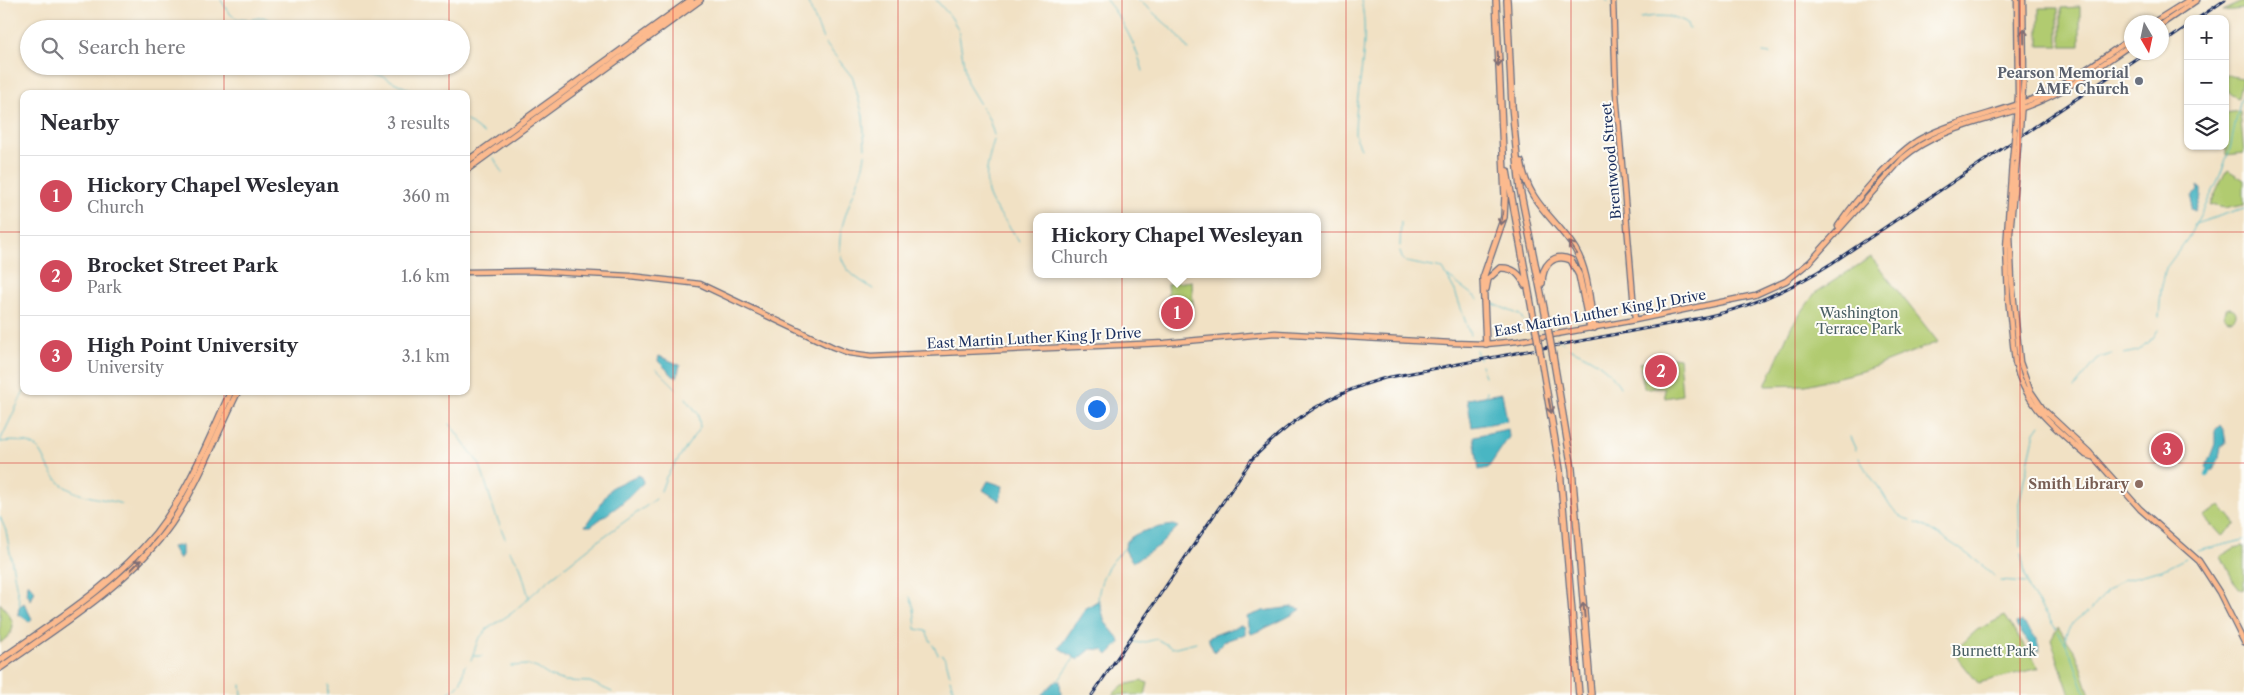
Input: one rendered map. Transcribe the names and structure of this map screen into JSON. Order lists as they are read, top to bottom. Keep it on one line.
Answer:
{"streets":{"main road":["Brentwood Street","East Martin Luther King Jr Drive"]},"crossings":[["Brentwood Street","East Martin Luther King Jr Drive"]],"parks":["Washington Terrace Park","Burnett Park"],"places":["Pearson Memorial AME Church","Smith Library"],"north":"bottom","page":{"map_buttons":["+","−"],"search":"Search here","heading":["Nearby","3 results"],"list":[{"mark":"1","name":"Hickory Chapel Wesleyan","note":"Church","value":"360 m"},{"mark":"2","name":"Brocket Street Park","note":"Park","value":"1.6 km"},{"mark":"3","name":"High Point University","note":"University","value":"3.1 km"}],"popup":["Hickory Chapel Wesleyan","Church"],"pins":["1","2","3"]}}
